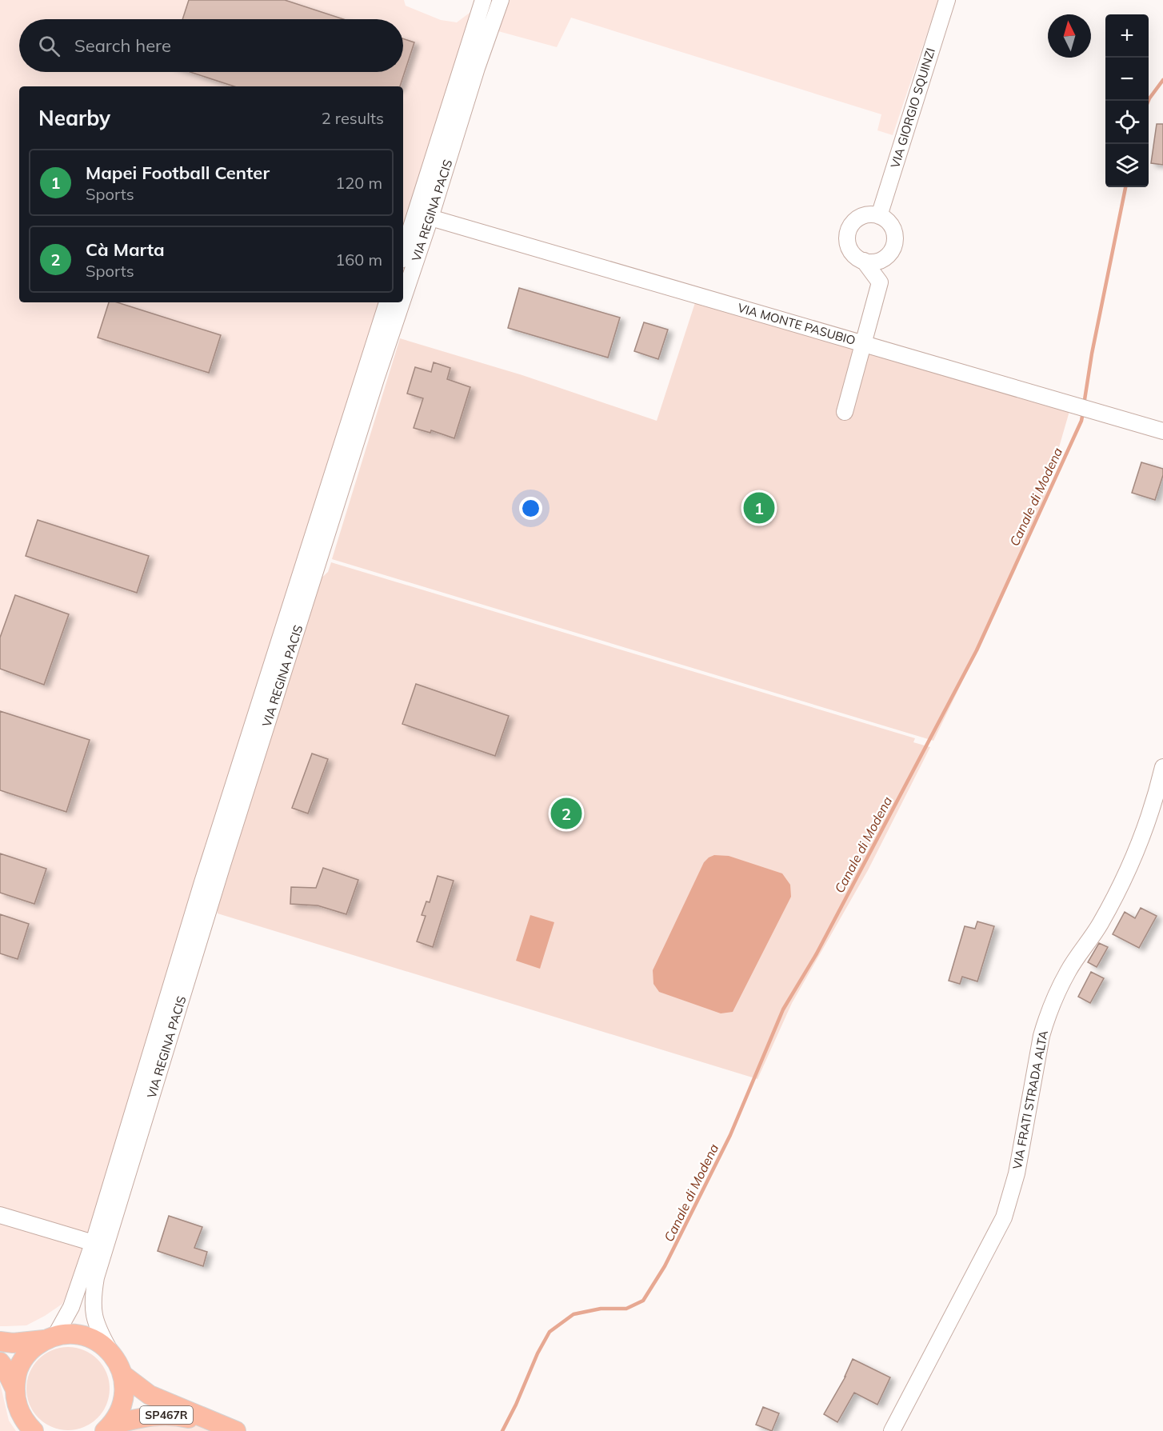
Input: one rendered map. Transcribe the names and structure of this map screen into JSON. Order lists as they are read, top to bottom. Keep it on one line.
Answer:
{"streets":{"main road":["SP467R"],"street":["VIA GIORGIO SQUINZI","VIA REGINA PACIS","VIA MONTE PASUBIO","VIA FRATI STRADA ALTA"]},"crossings":[["VIA REGINA PACIS","VIA MONTE PASUBIO"]],"water":["Canale di Modena"],"north":"top","page":{"map_buttons":["+","−"],"search":"Search here","heading":["Nearby","2 results"],"list":[{"mark":"1","name":"Mapei Football Center","note":"Sports","value":"120 m"},{"mark":"2","name":"Cà Marta","note":"Sports","value":"160 m"}],"pins":["1","2"]}}
